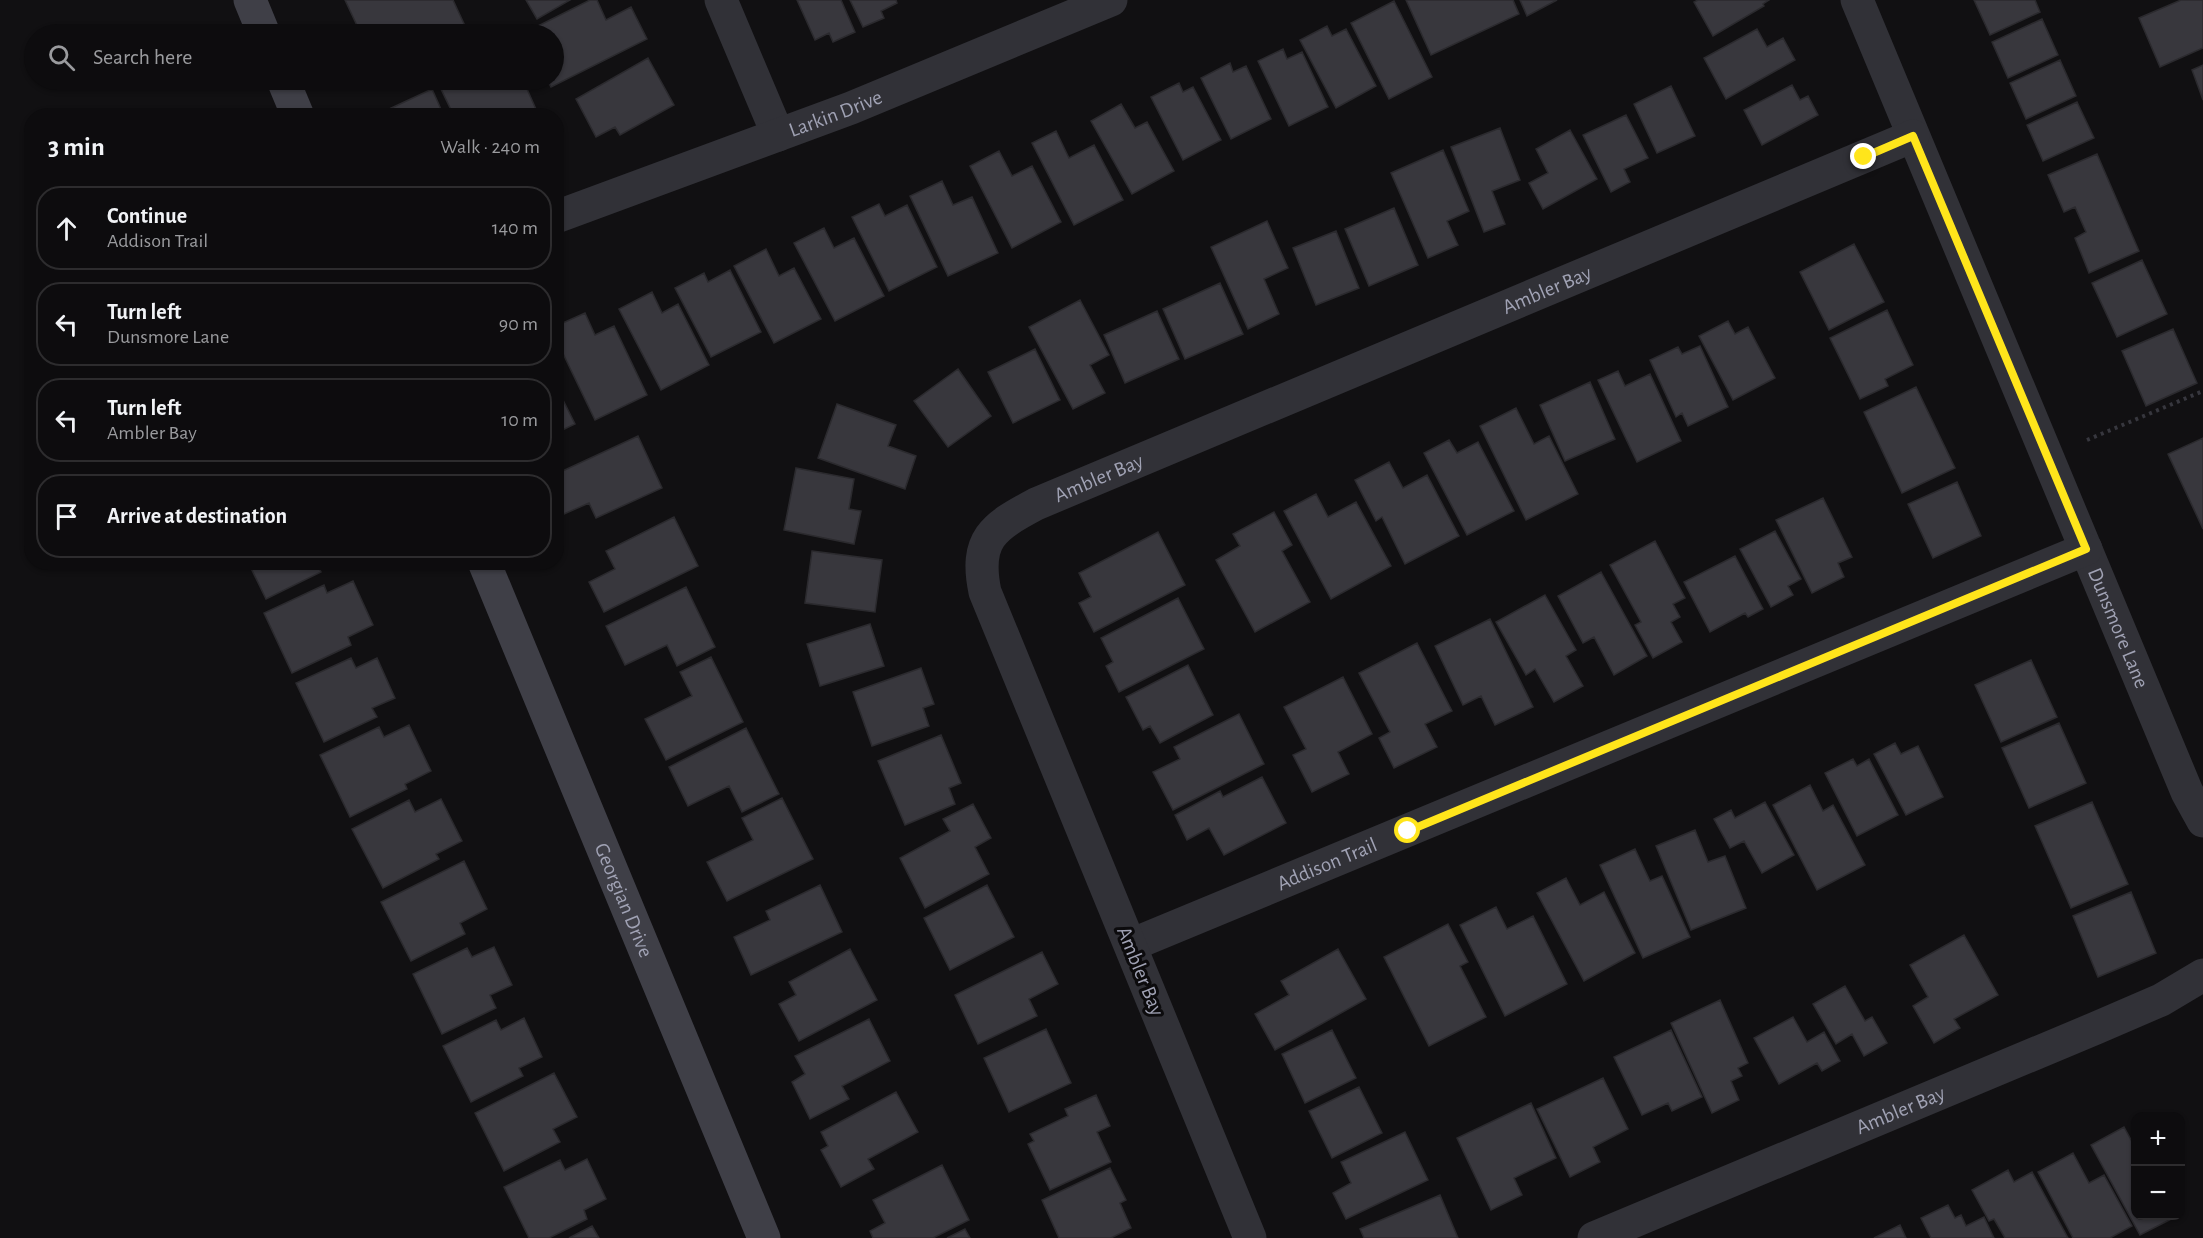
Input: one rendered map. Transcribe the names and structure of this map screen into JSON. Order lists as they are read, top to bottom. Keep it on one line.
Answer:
{"streets":{"main road":["Georgian Drive"],"street":["Larkin Drive","Ambler Bay","Dunsmore Lane","Addison Trail"]},"crossings":[["Ambler Bay","Dunsmore Lane"],["Ambler Bay","Addison Trail"],["Dunsmore Lane","Addison Trail"]],"page":{"search":"Search here","heading":["3 min","Walk · 240 m"],"list":[["Continue","Addison Trail","140 m"],["Turn left","Dunsmore Lane","90 m"],["Turn left","Ambler Bay","10 m"],"Arrive at destination"],"map_buttons":["+","−"]}}
